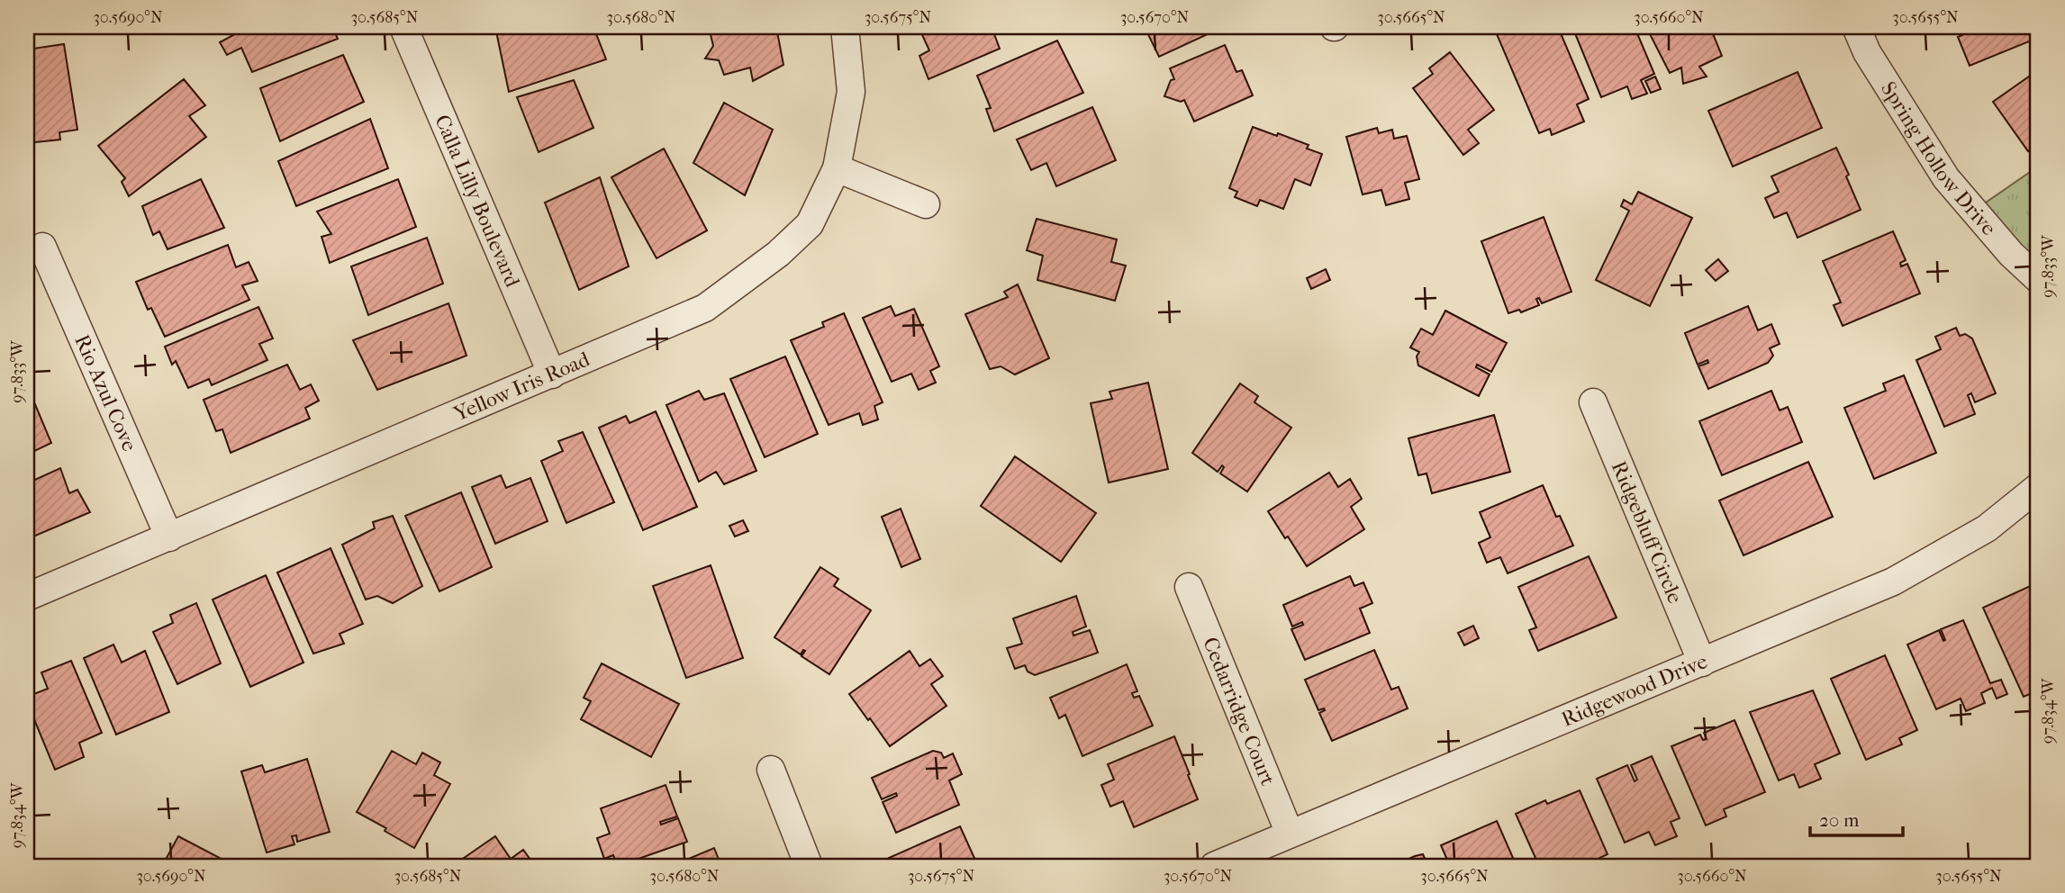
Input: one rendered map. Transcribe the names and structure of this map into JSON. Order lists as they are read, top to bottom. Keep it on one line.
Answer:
{"streets":{"street":["Spring Hollow Drive","Calla Lilly Boulevard","Yellow Iris Road","Rio Azul Cove","Ridgebluff Circle","Ridgewood Drive","Cedarridge Court"]},"crossings":[["Calla Lilly Boulevard","Yellow Iris Road"],["Yellow Iris Road","Rio Azul Cove"],["Ridgebluff Circle","Ridgewood Drive"],["Ridgewood Drive","Cedarridge Court"]],"scale_bar":"20 m","coordinates":["30.5690°N","30.5685°N","30.5680°N","30.5675°N","30.5670°N","30.5665°N","30.5660°N","30.5655°N","97.833°W","97.834°W"]}
